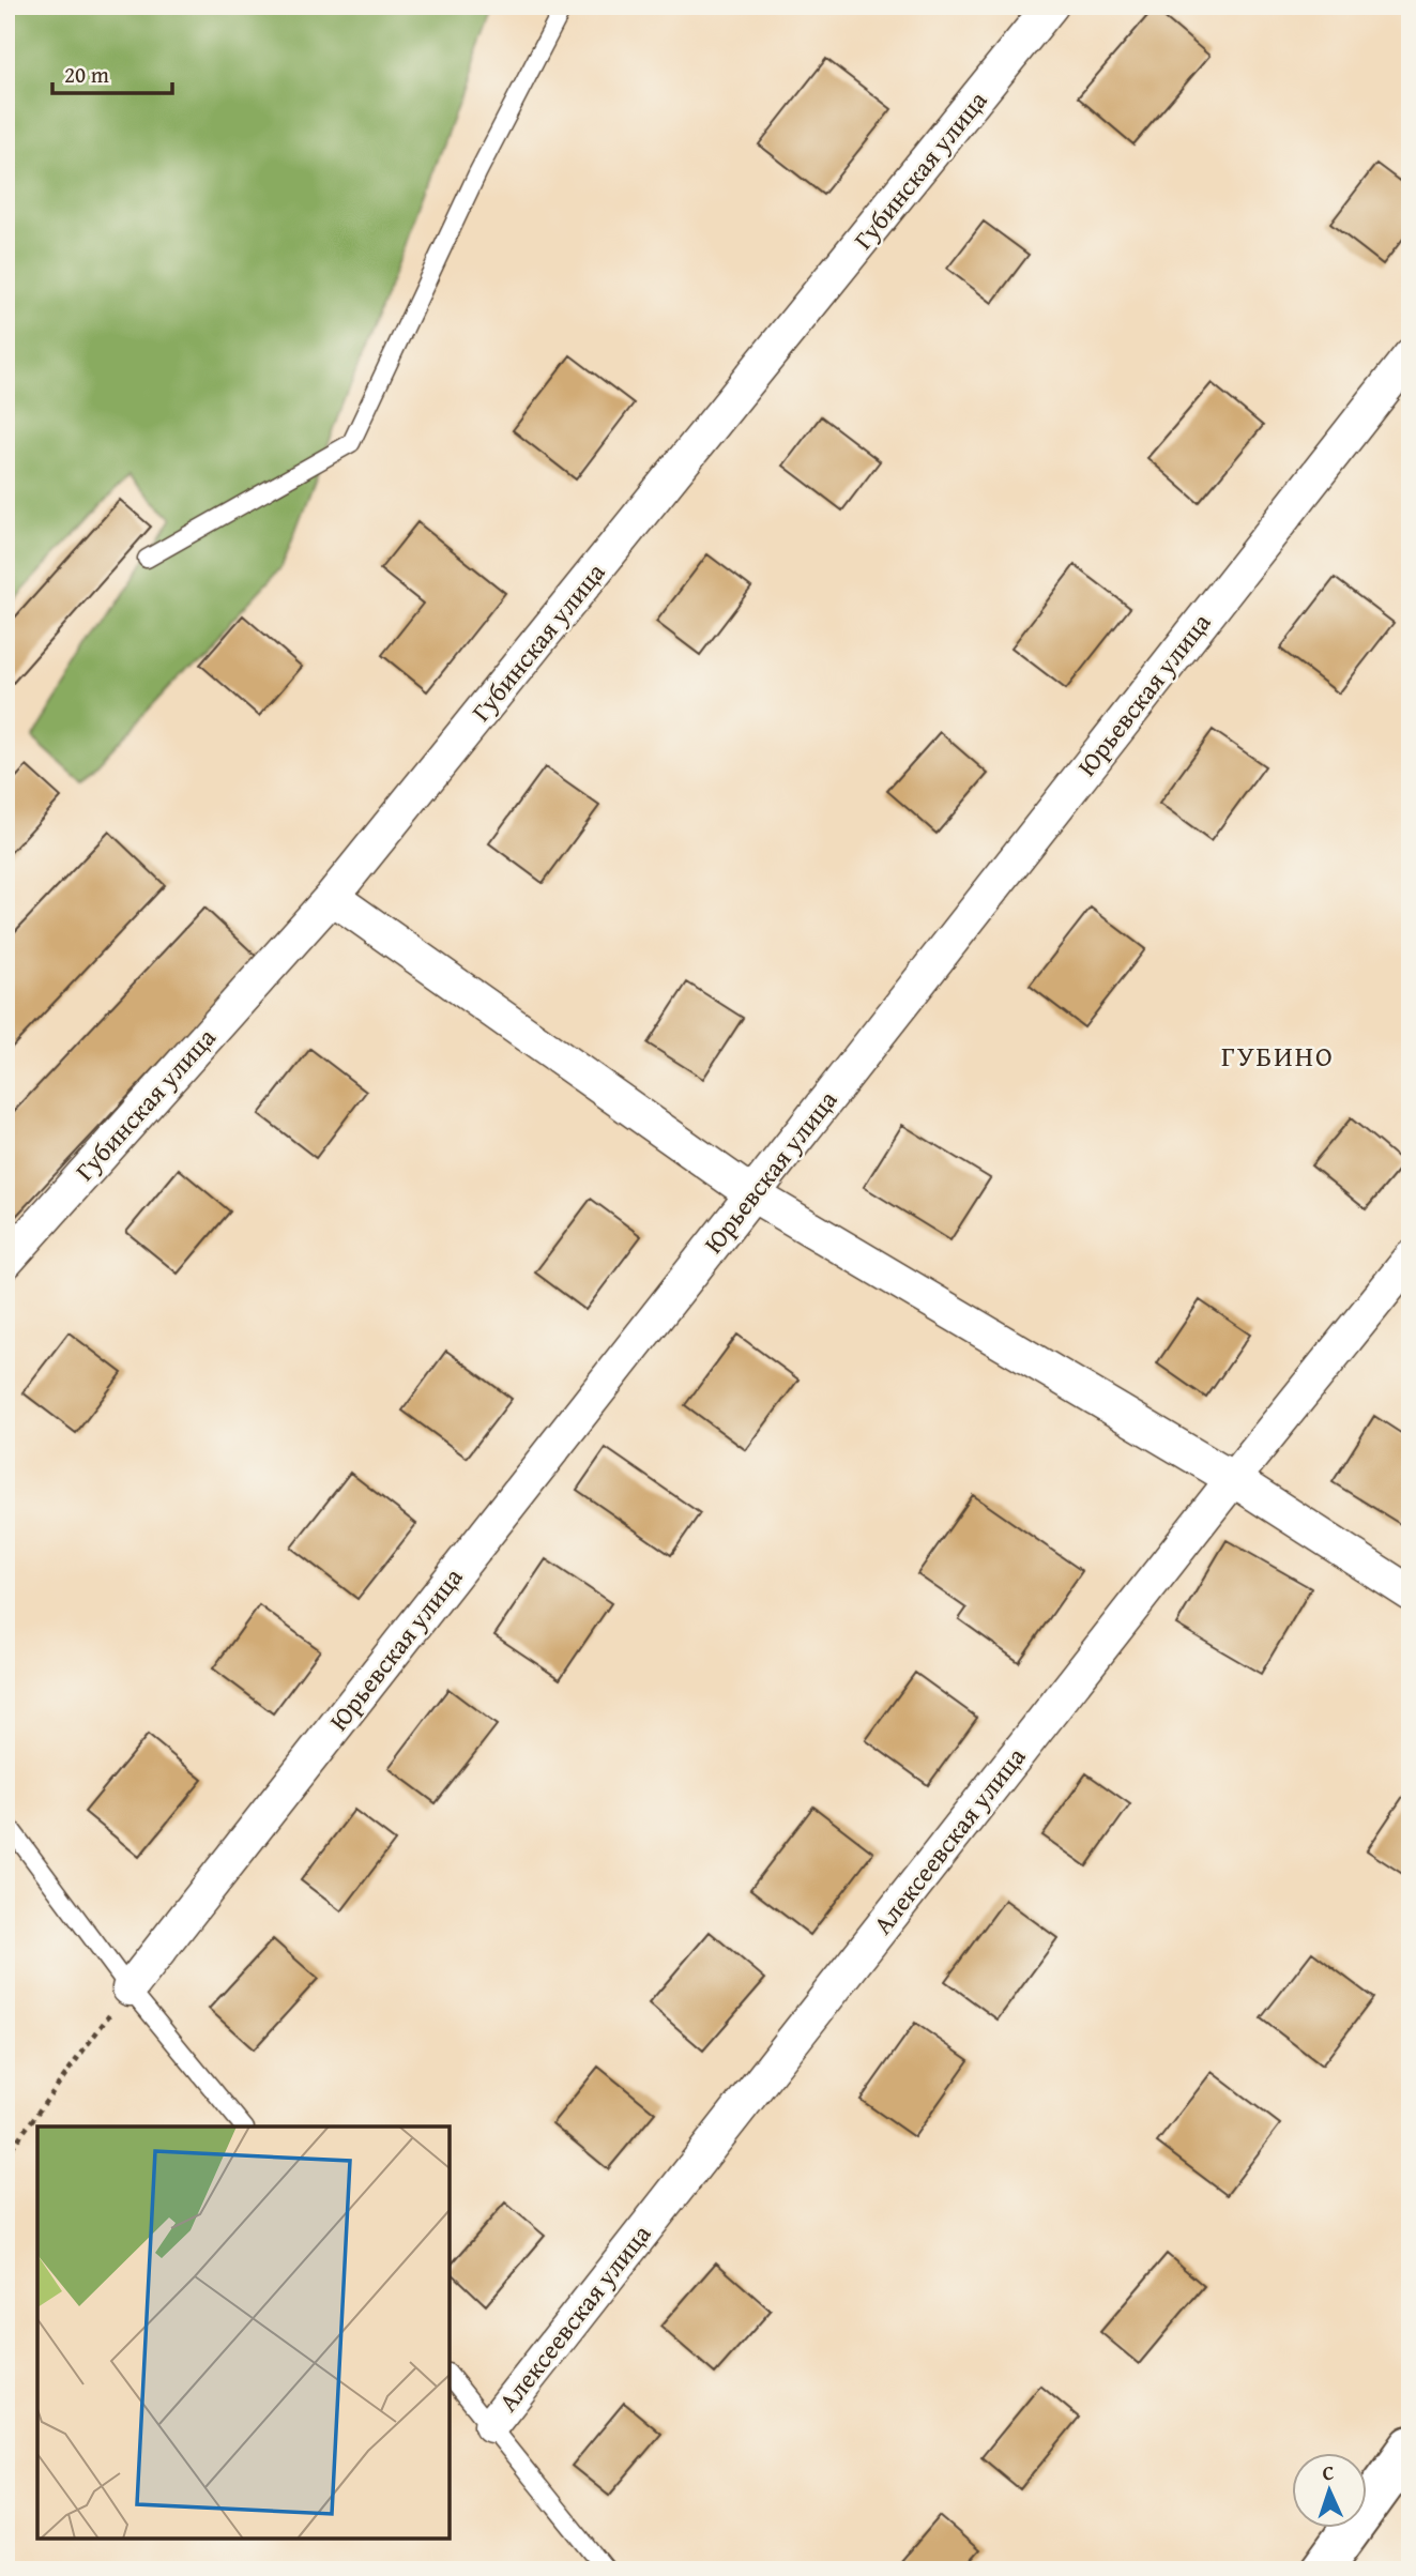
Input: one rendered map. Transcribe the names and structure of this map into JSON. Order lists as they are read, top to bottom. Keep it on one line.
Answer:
{"streets":{"street":["Губинская улица","Юрьевская улица","Алексеевская улица"]},"districts":["ГУБИНО"],"scale_bar":"20 m","north":"top"}
